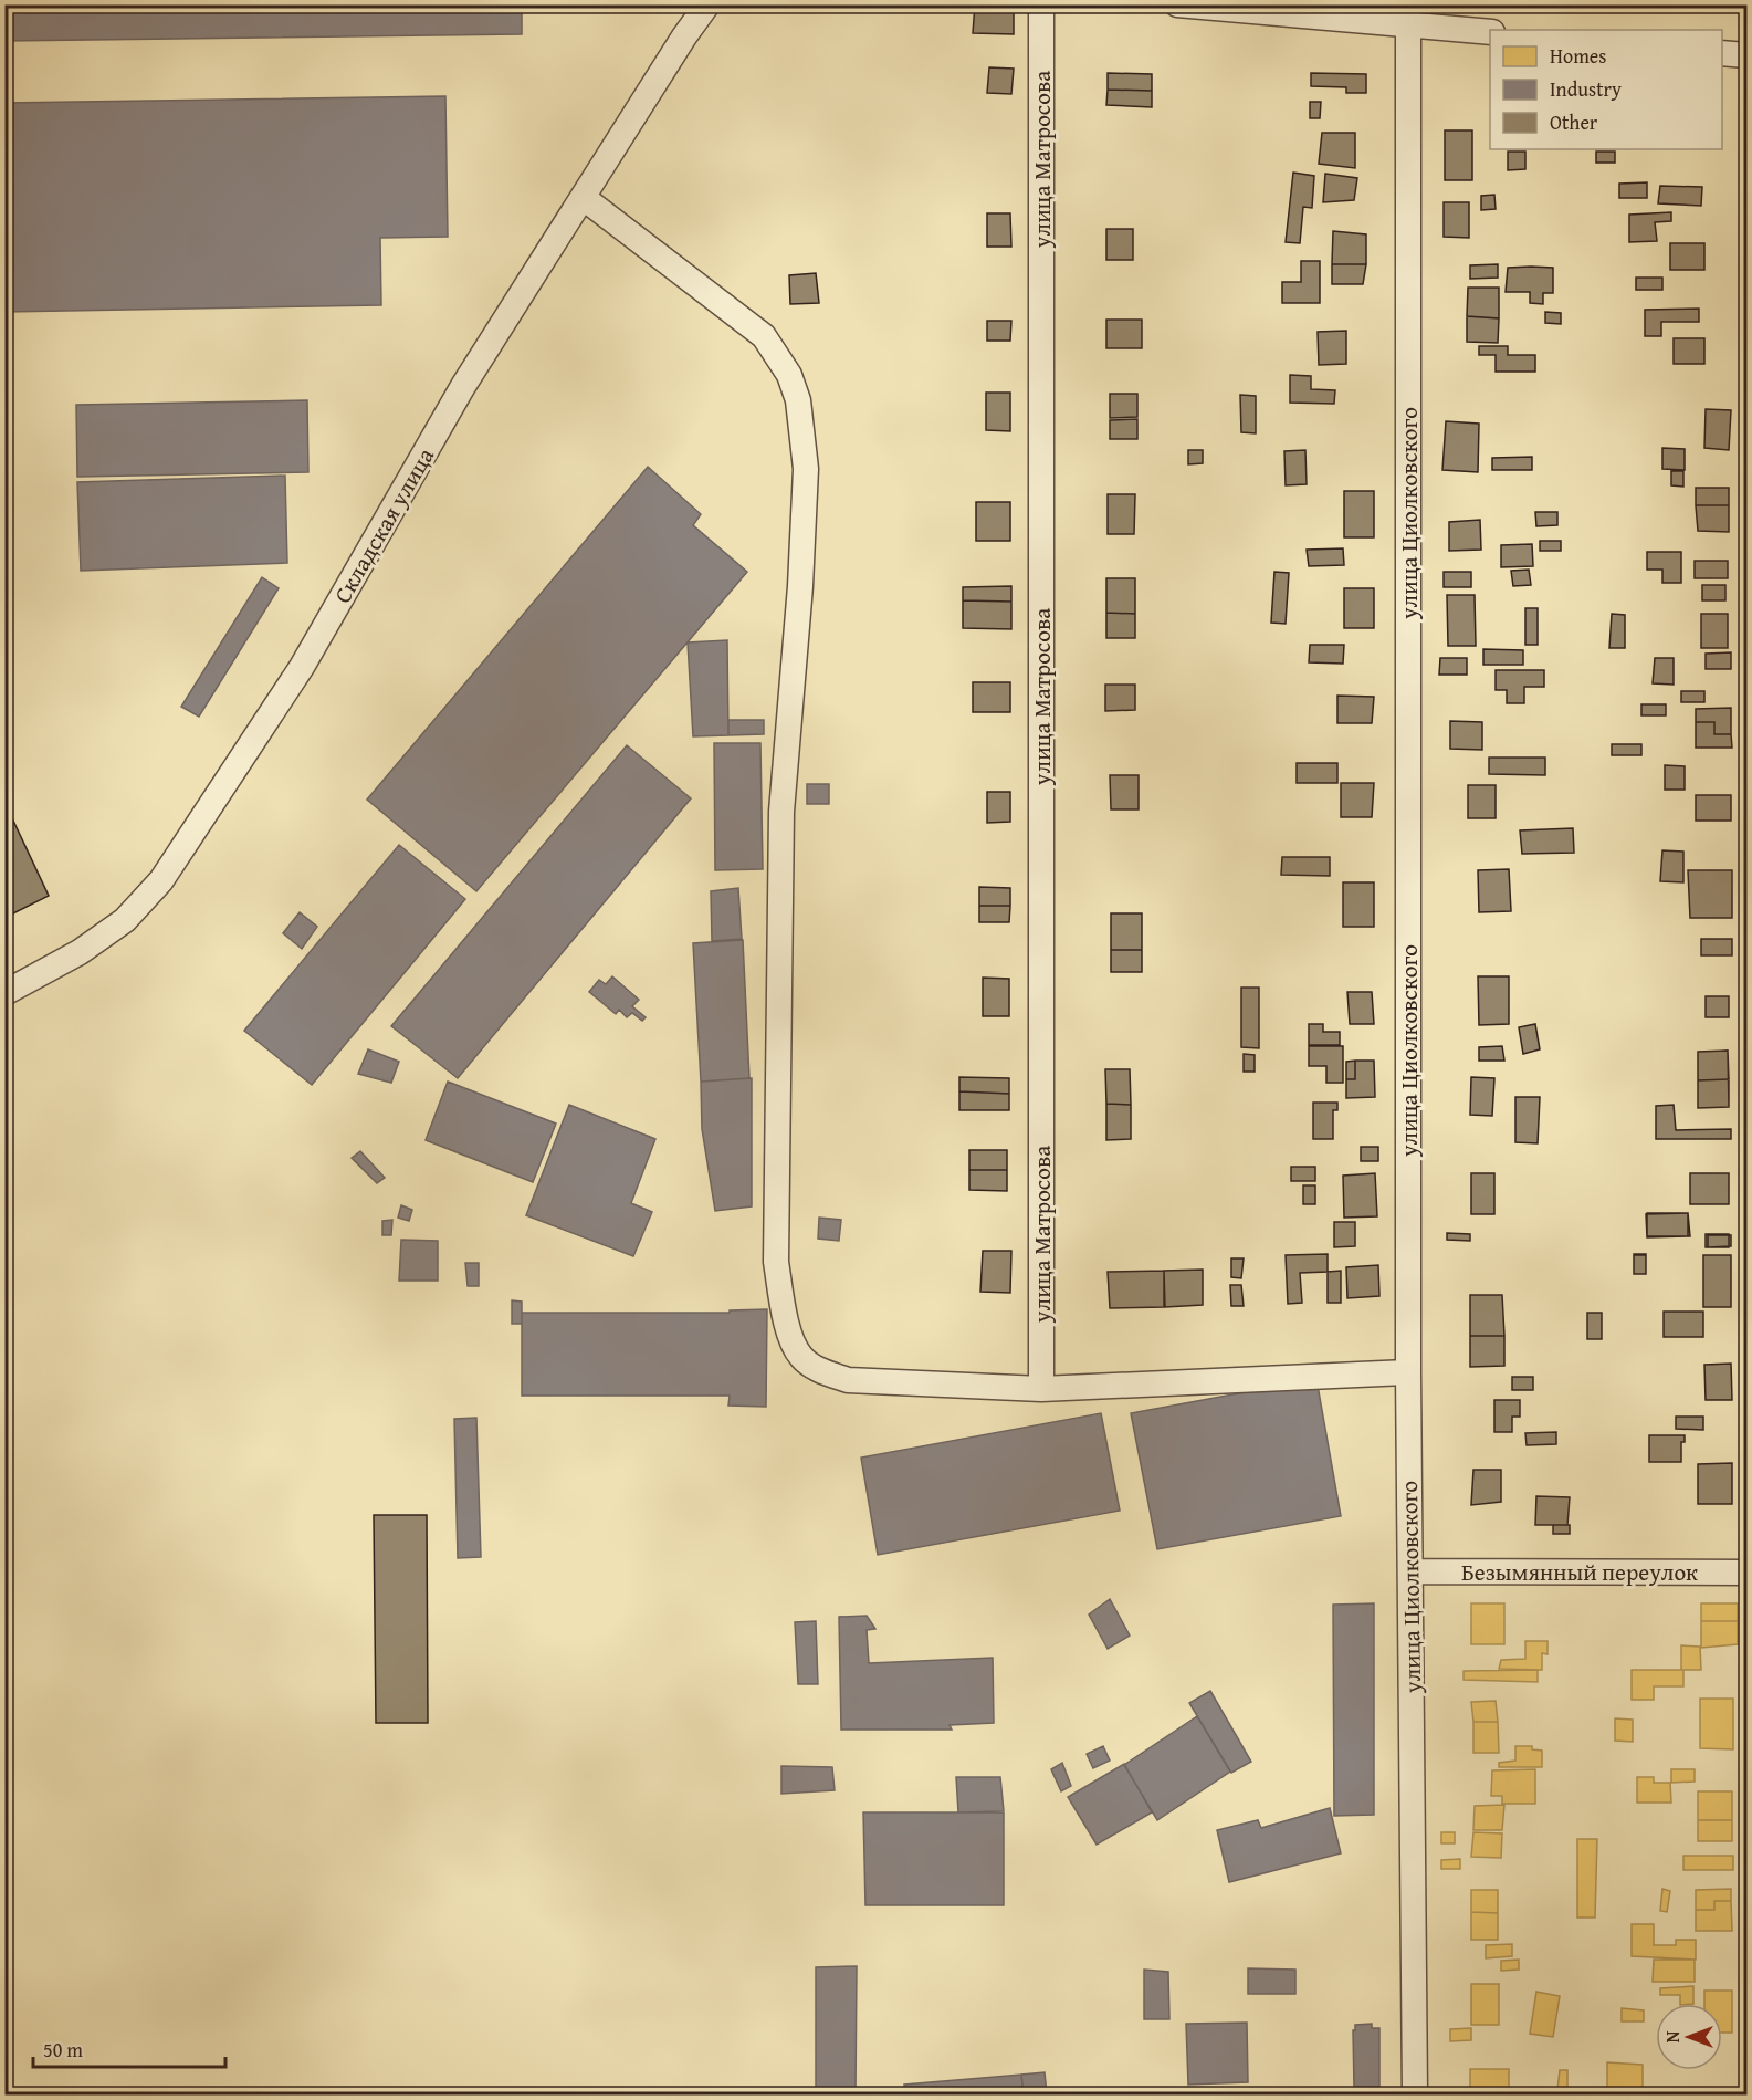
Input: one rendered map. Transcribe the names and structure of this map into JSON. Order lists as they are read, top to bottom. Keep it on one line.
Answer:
{"streets":{"street":["улица Матросова","улица Циолковского","Складская улица","Безымянный переулок"]},"crossings":[["улица Циолковского","Безымянный переулок"]],"legend":["Homes","Industry","Other"],"scale_bar":"50 m","north":"left"}
